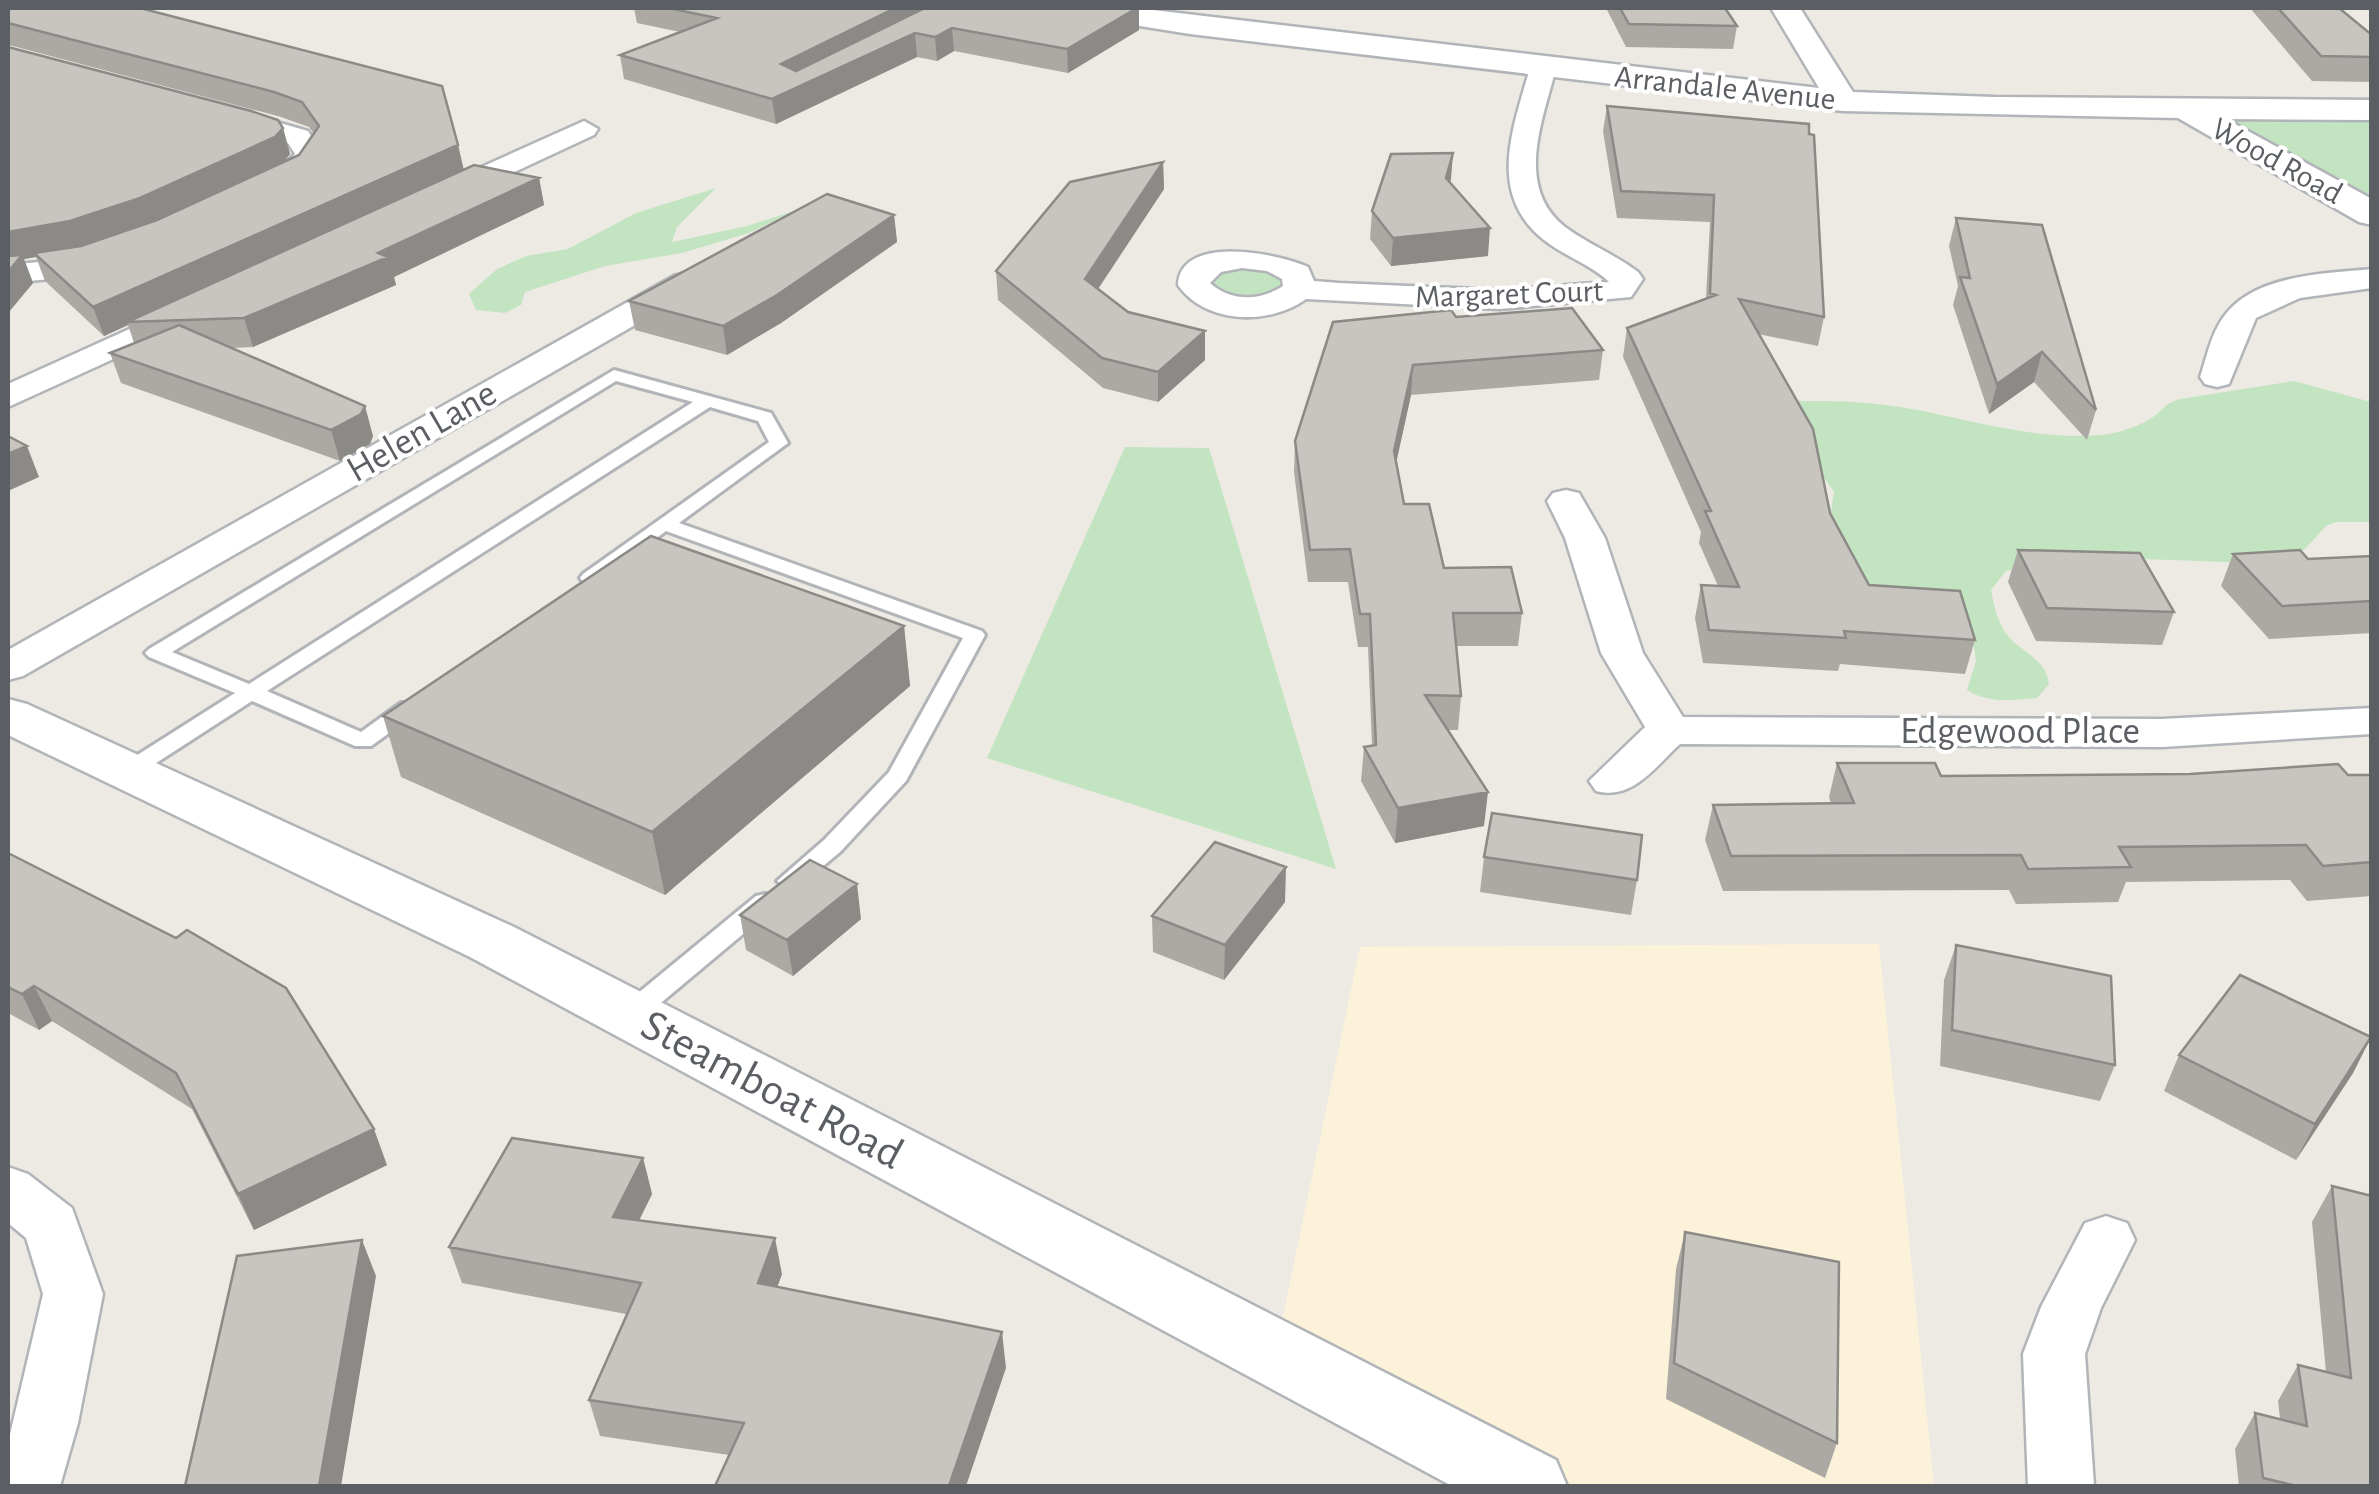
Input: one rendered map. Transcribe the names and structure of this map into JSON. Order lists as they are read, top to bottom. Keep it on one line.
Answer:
{"streets":{"street":["Arrandale Avenue","Wood Road","Margaret Court","Helen Lane","Edgewood Place","Steamboat Road"]},"crossings":[["Arrandale Avenue","Wood Road"],["Arrandale Avenue","Margaret Court"],["Helen Lane","Steamboat Road"]]}
